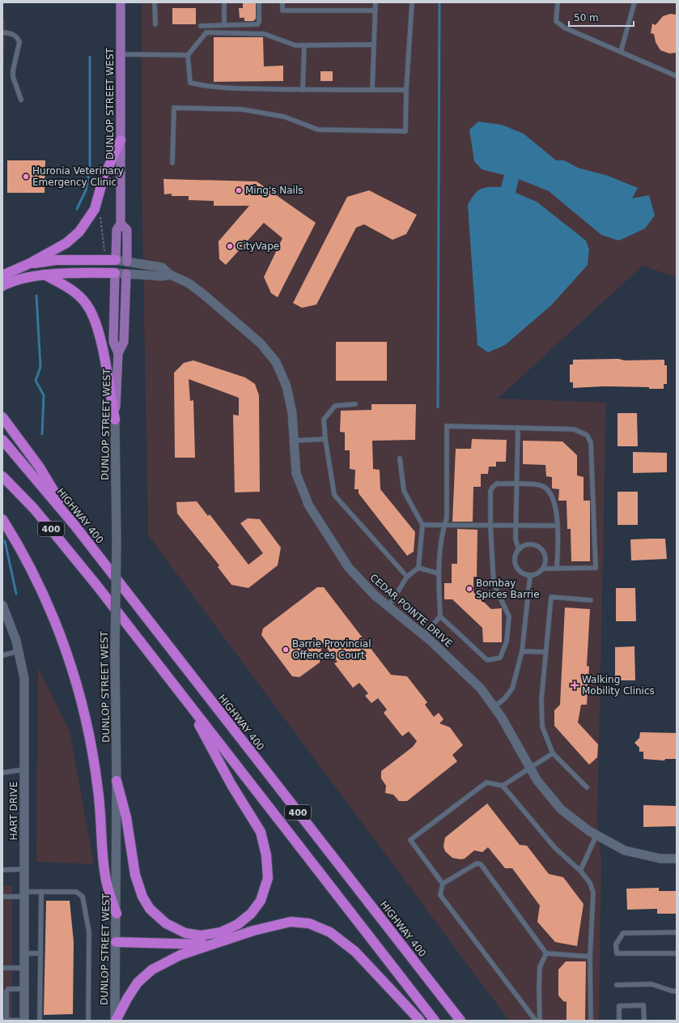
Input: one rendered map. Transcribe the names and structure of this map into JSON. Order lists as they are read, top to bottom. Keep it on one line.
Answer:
{"streets":{"highway":["HIGHWAY 400","400"],"main road":["DUNLOP STREET WEST"],"street":["CEDAR POINTE DRIVE","HART DRIVE"]},"crossings":[["DUNLOP STREET WEST","CEDAR POINTE DRIVE"]],"places":{"other":["Huronia Veterinary Emergency Clinic","Ming's Nails","CityVape","Bombay Spices Barrie","Barrie Provincial Offences Court"],"health":["Walking Mobility Clinics"]},"scale_bar":"50 m"}
